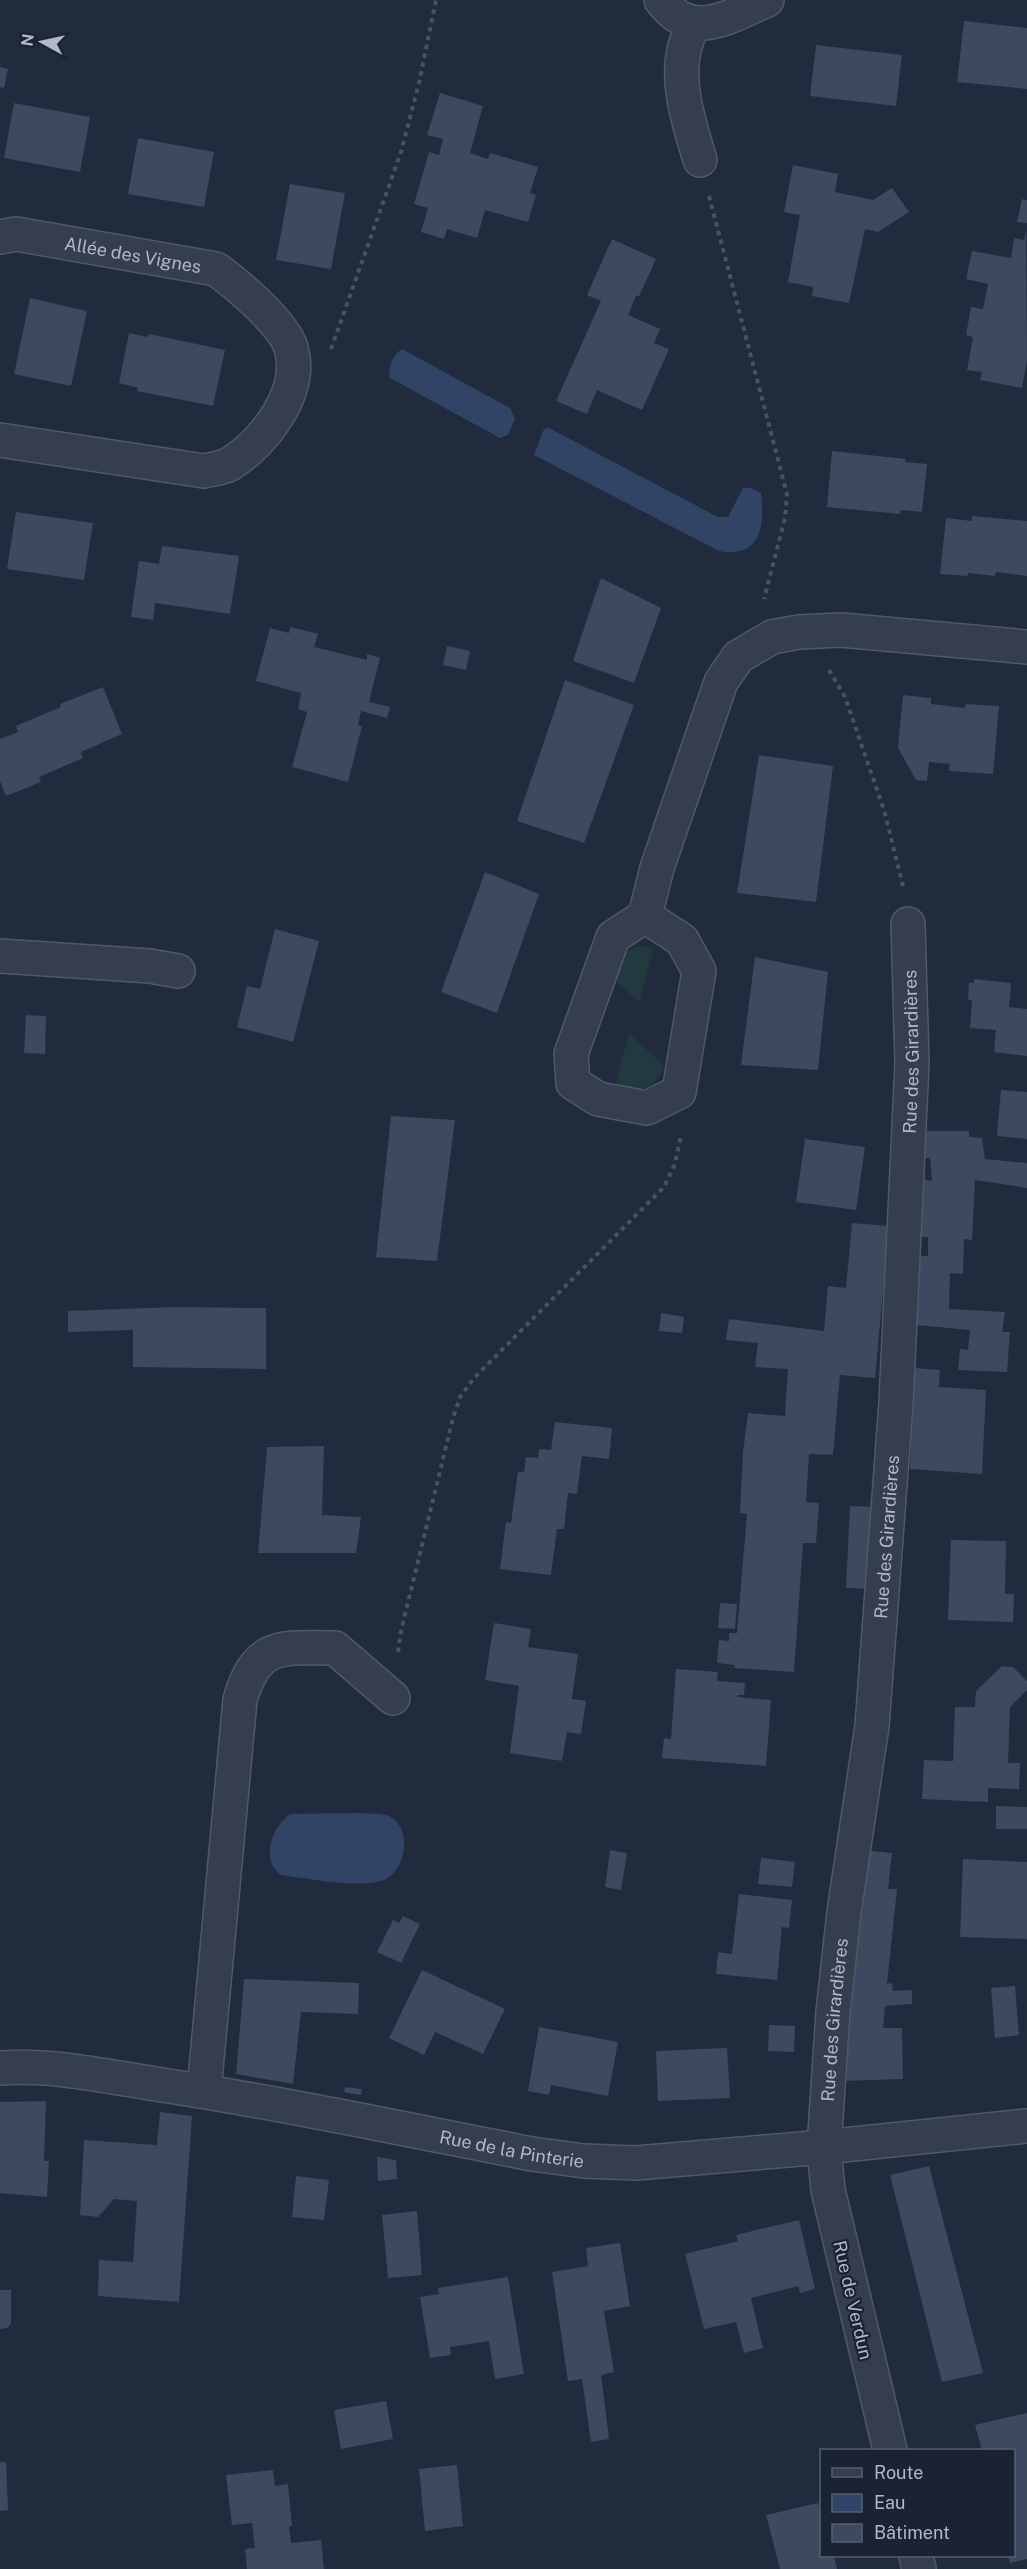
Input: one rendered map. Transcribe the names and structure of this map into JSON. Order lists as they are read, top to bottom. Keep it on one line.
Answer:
{"streets":{"street":["Allée des Vignes","Rue des Girardières","Rue de la Pinterie","Rue de Verdun"]},"crossings":[["Rue des Girardières","Rue de la Pinterie"],["Rue des Girardières","Rue de Verdun"],["Rue de la Pinterie","Rue de Verdun"]],"legend":["Route","Eau","Bâtiment"],"north":"left"}
